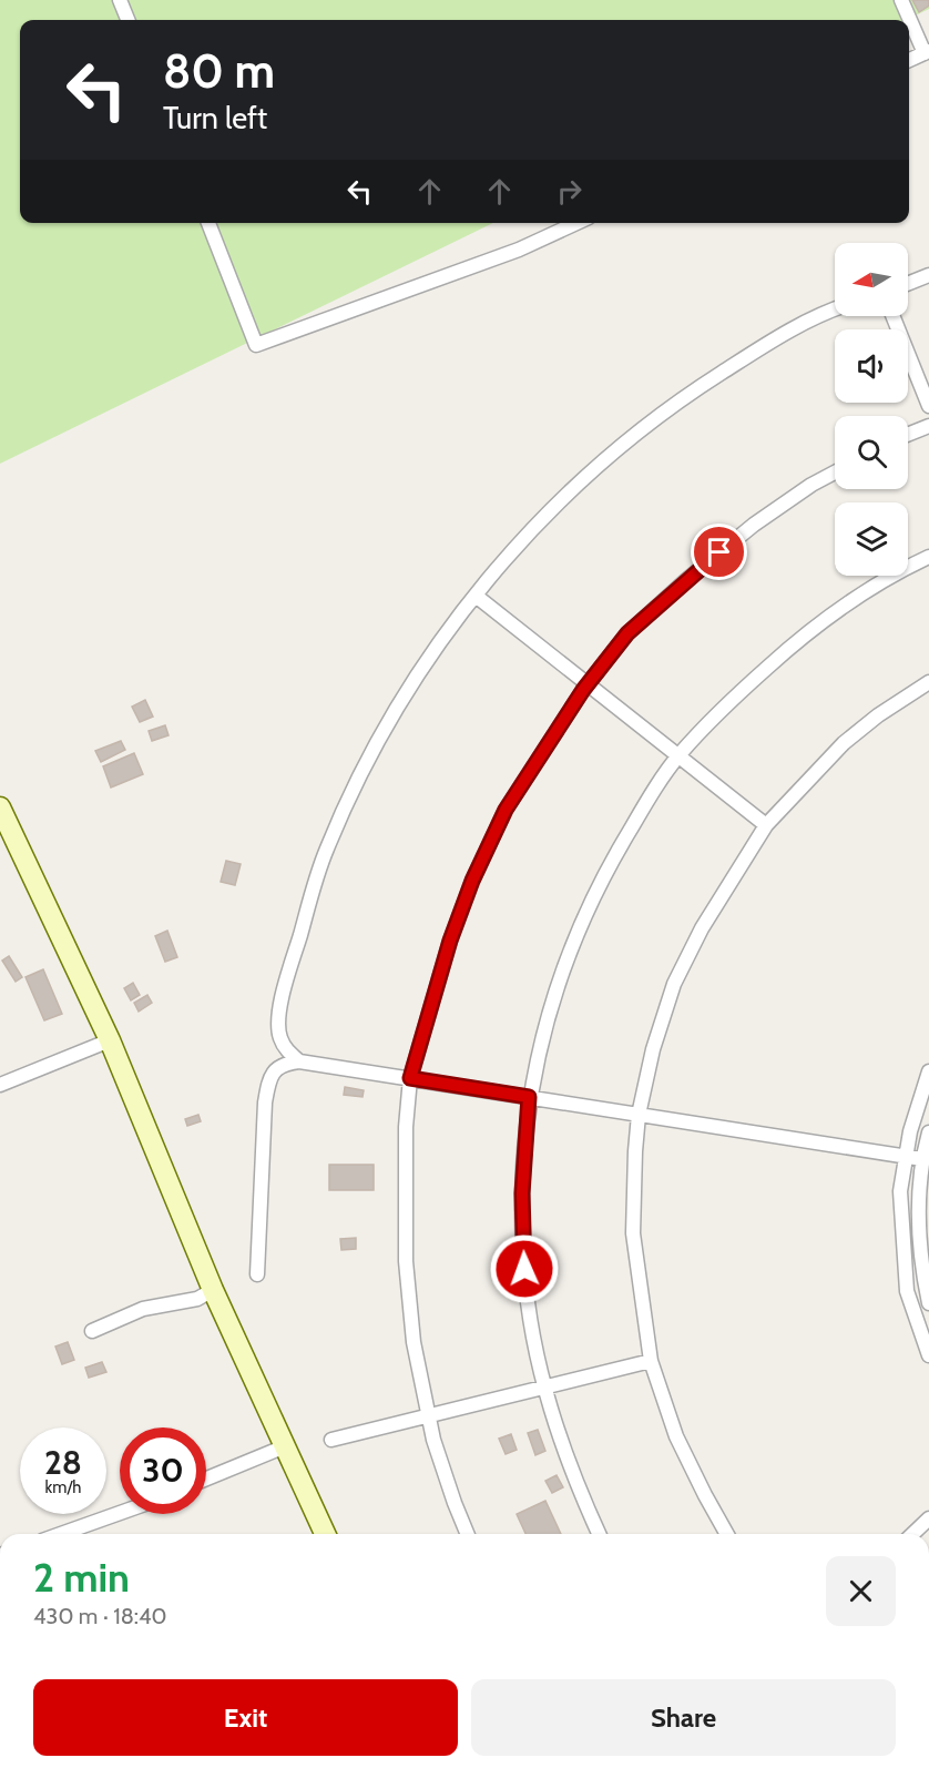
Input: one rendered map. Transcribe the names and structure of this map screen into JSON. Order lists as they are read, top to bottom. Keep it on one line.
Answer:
{"north":"left","page":{"turn":["80 m","Turn left"],"speed":"28 km/h","limit":"30","heading":["2 min","430 m · 18:40"],"buttons":["Exit","Share"]}}
